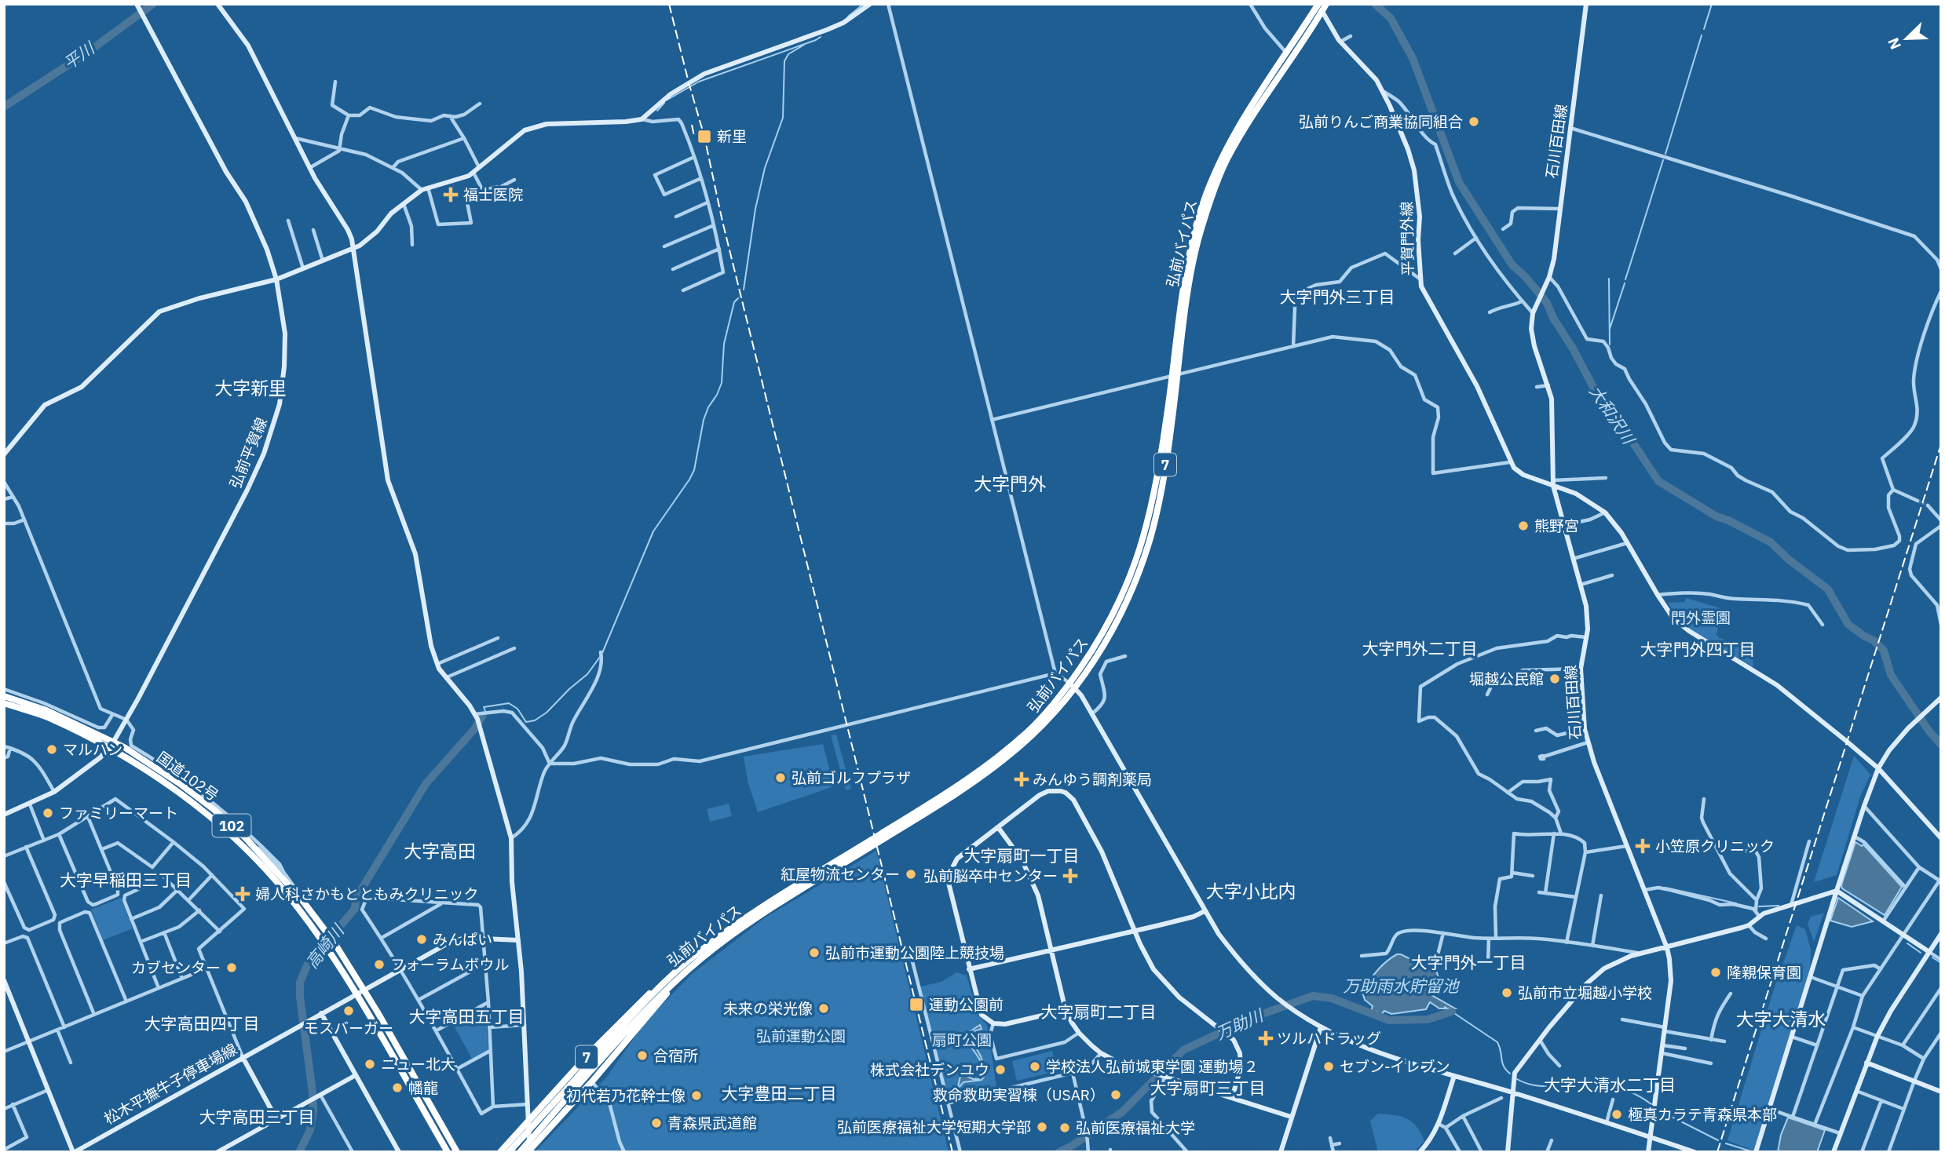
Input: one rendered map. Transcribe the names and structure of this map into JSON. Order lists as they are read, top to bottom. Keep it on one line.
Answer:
{"streets":{"highway":["弘前バイパス","7","国道102号","102"],"street":["石川百田線","平賀門外線","弘前平賀線","松木平撫牛子停車場線"]},"crossings":[["平賀門外線","弘前バイパス"],["弘前バイパス","7"],["弘前平賀線","国道102号"],["国道102号","松木平撫牛子停車場線"]],"districts":["大字門外三丁目","大字新里","大字門外","大字門外二丁目","大字門外四丁目","大字高田","大字扇町一丁目","大字早稲田三丁目","大字小比内","大字門外一丁目","大字扇町二丁目","大字高田五丁目","大字大清水","大字高田四丁目","大字大清水二丁目","大字扇町三丁目","大字豊田二丁目","大字高田三丁目"],"water":["平川","大和沢川","高崎川","万助雨水貯留池","万助川"],"parks":["門外霊園","弘前運動公園","扇町公園"],"places":{"other":["弘前りんご商業協同組合","熊野宮","堀越公民館","マルハン","弘前ゴルフプラザ","ファミリーマート","紅屋物流センター","みんぱい","弘前市運動公園陸上競技場","フォーラムボウル","カブセンター","隆親保育園","弘前市立堀越小学校","未来の栄光像","モスバーガー","合宿所","ニュー北大","学校法人弘前城東学園 運動場２","セブン-イレブン","株式会社デンユウ","幡龍","救命救助実習棟（USAR）","初代若乃花幹士像","極真カラテ青森県本部","青森県武道館","弘前医療福祉大学短期大学部","弘前医療福祉大学"],"transit":["新里","運動公園前"],"health":["福士医院","みんゆう調剤薬局","小笠原クリニック","弘前脳卒中センター","婦人科さかもとともみクリニック","ツルハドラッグ"]},"north":"bottom left"}
